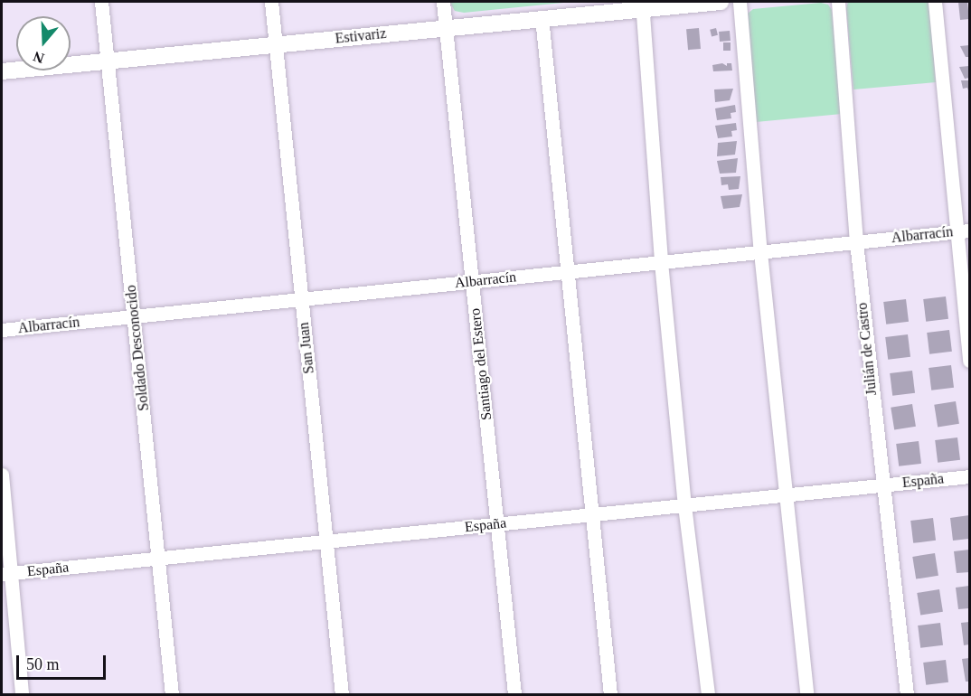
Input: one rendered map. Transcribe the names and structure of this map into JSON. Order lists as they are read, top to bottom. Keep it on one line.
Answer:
{"streets":{"street":["Estivariz","Albarracín","Soldado Desconocido","San Juan","Julián de Castro","Santiago del Estero","España"]},"crossings":[["Estivariz","Soldado Desconocido"],["Estivariz","San Juan"],["Estivariz","Santiago del Estero"],["Albarracín","Soldado Desconocido"],["Albarracín","San Juan"],["Albarracín","Julián de Castro"],["Albarracín","Santiago del Estero"],["Soldado Desconocido","España"],["San Juan","España"],["Julián de Castro","España"],["Santiago del Estero","España"]],"scale_bar":"50 m","north":"bottom"}
